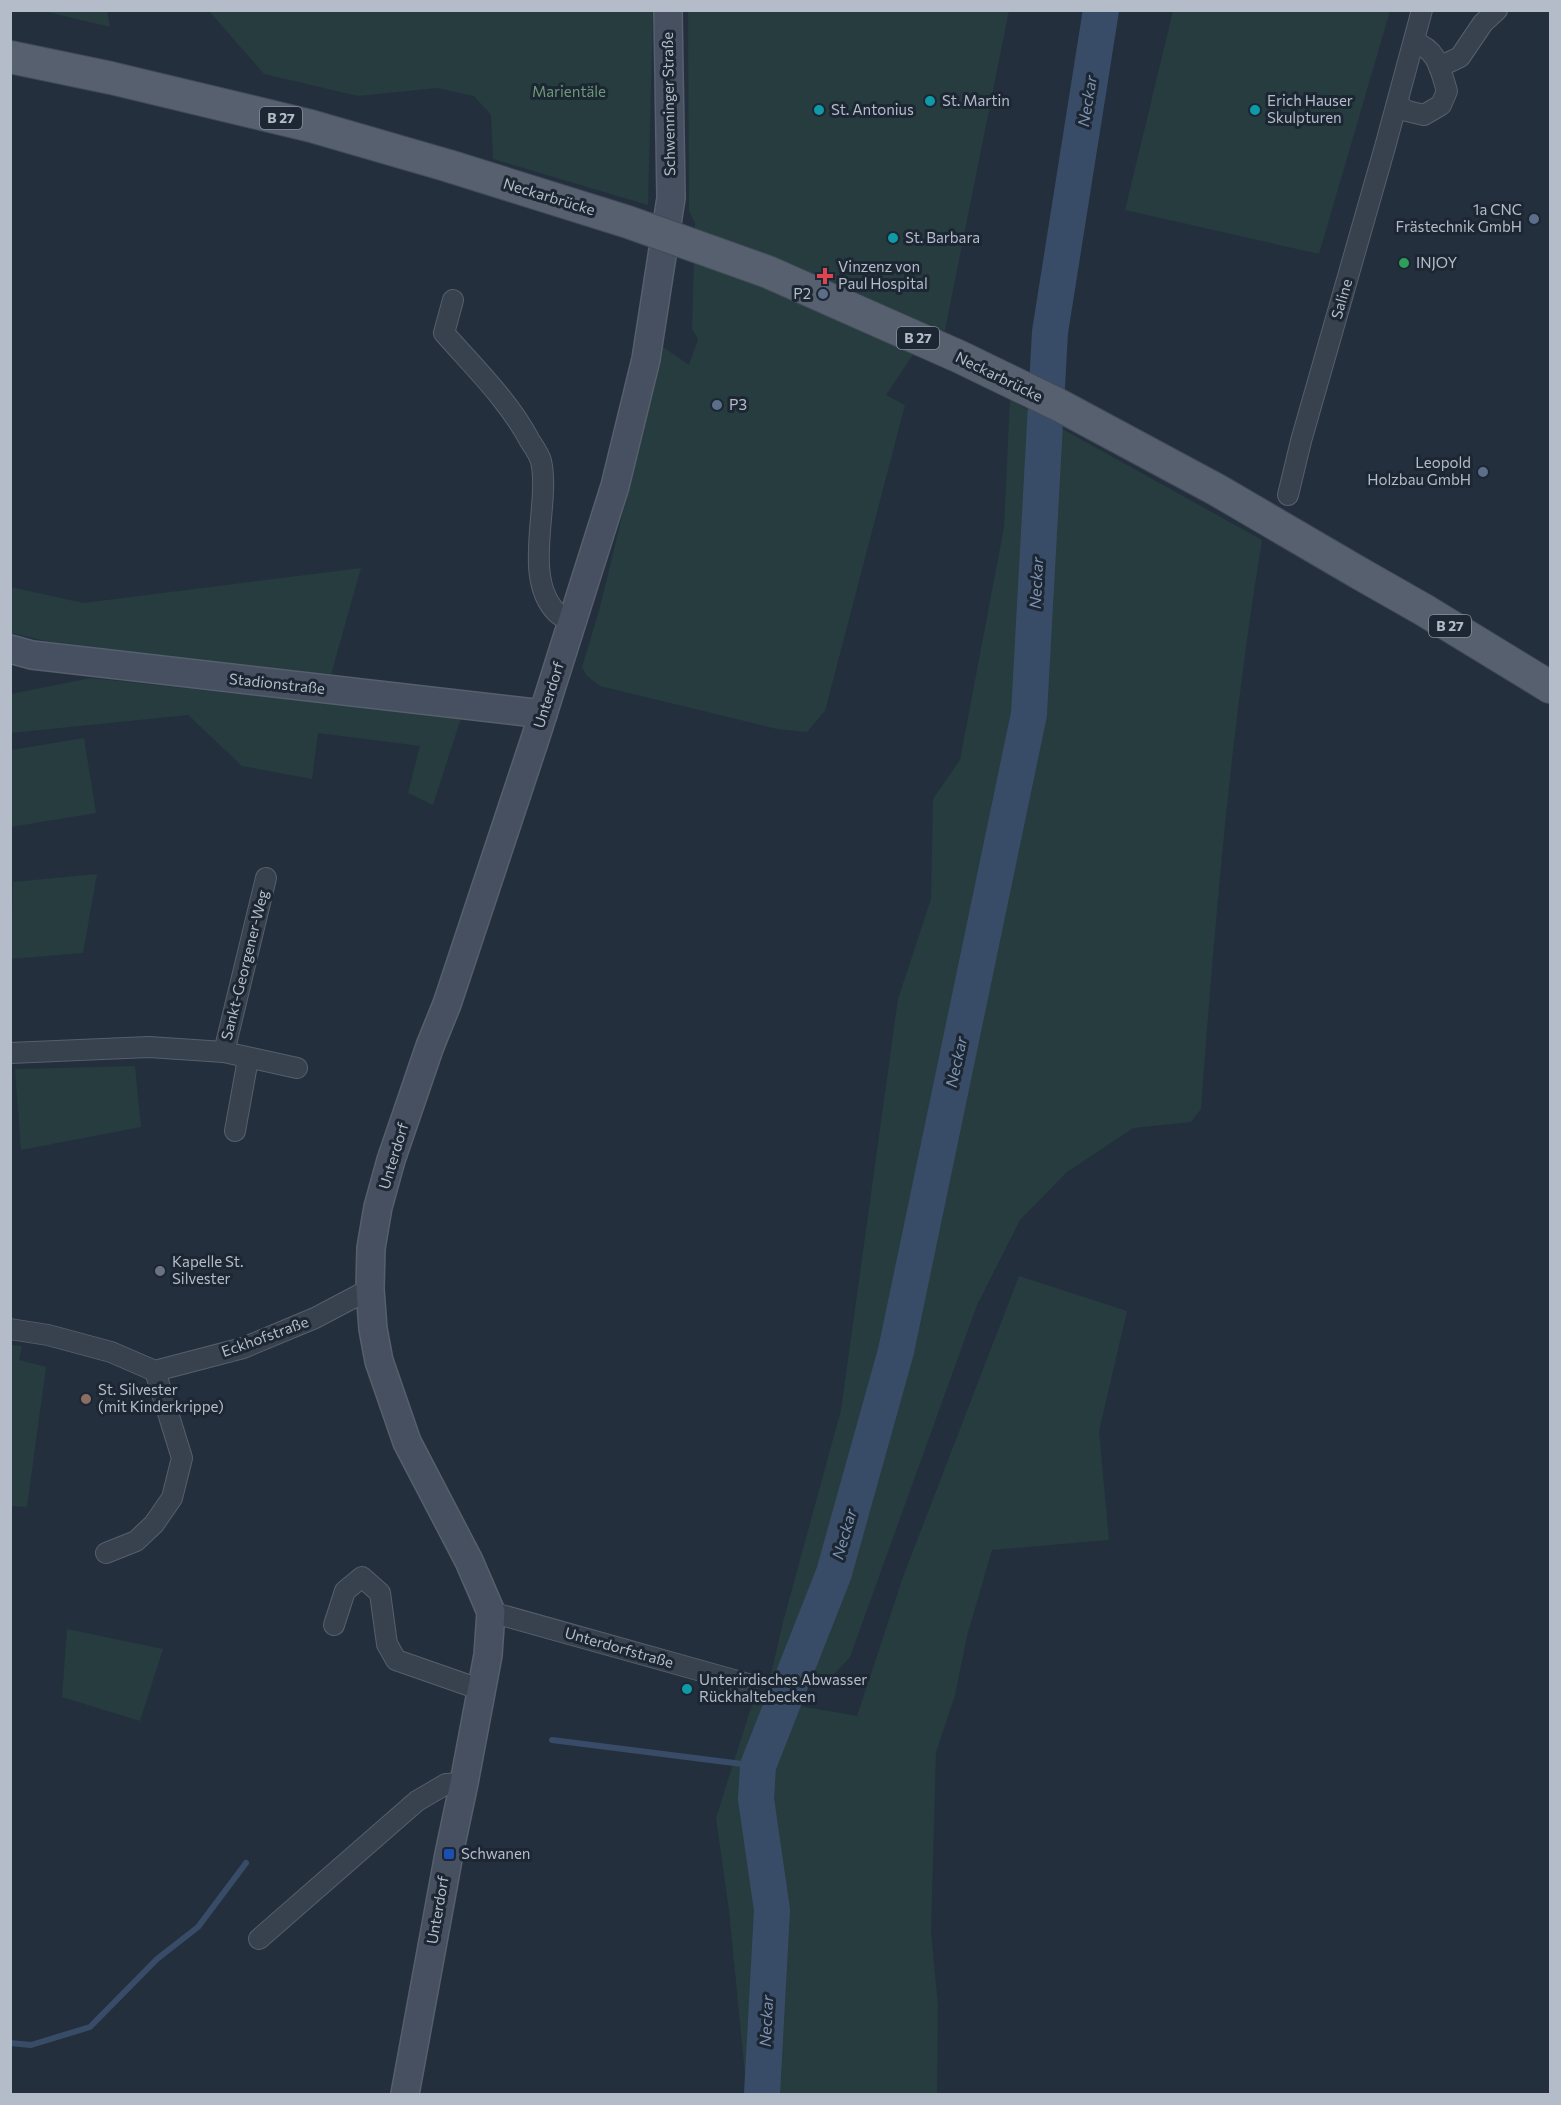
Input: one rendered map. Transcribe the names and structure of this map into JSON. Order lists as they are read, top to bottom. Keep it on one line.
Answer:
{"streets":{"main road":["B 27","Neckarbrücke"],"street":["Schwenninger Straße","Saline","Stadionstraße","Unterdorf","Sankt-Georgener-Weg","Eckhofstraße","Unterdorfstraße"]},"crossings":[["Schwenninger Straße","Unterdorf"],["Stadionstraße","Unterdorf"],["Unterdorf","Eckhofstraße"],["Unterdorf","Unterdorfstraße"]],"water":["Neckar"],"parks":["Marientäle"],"places":{"other":["St. Martin","St. Antonius","Erich Hauser Skulpturen","1a CNC Frästechnik GmbH","St. Barbara","INJOY","P2","P3","Leopold Holzbau GmbH","Kapelle St. Silvester","St. Silvester (mit Kinderkrippe)","Unterirdisches Abwasser Rückhaltebecken"],"health":["Vinzenz von Paul Hospital"],"transit":["Schwanen"]}}
